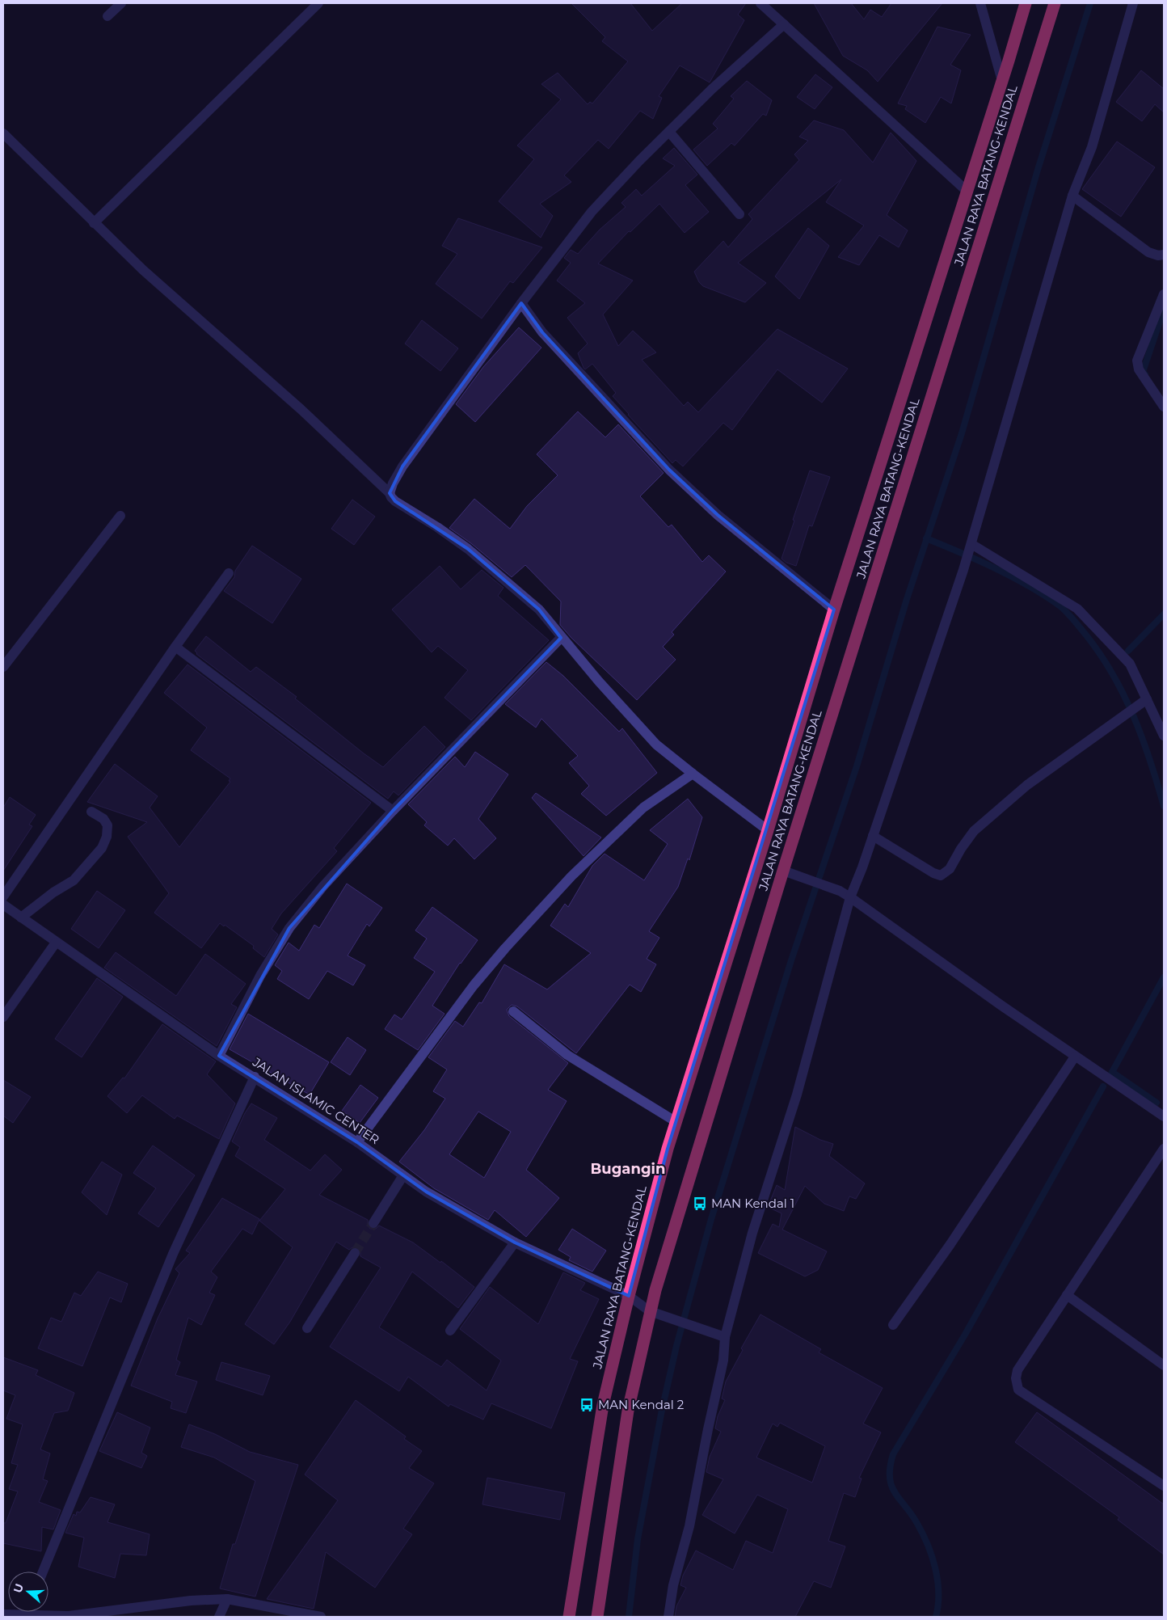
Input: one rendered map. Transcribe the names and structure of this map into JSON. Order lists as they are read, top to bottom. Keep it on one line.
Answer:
{"streets":{"highway":["JALAN RAYA BATANG-KENDAL"],"street":["JALAN ISLAMIC CENTER"]},"crossings":[["JALAN RAYA BATANG-KENDAL","JALAN ISLAMIC CENTER"]],"districts":["Bugangin"],"places":{"bus stop":["MAN Kendal 1","MAN Kendal 2"]},"north":"left"}
